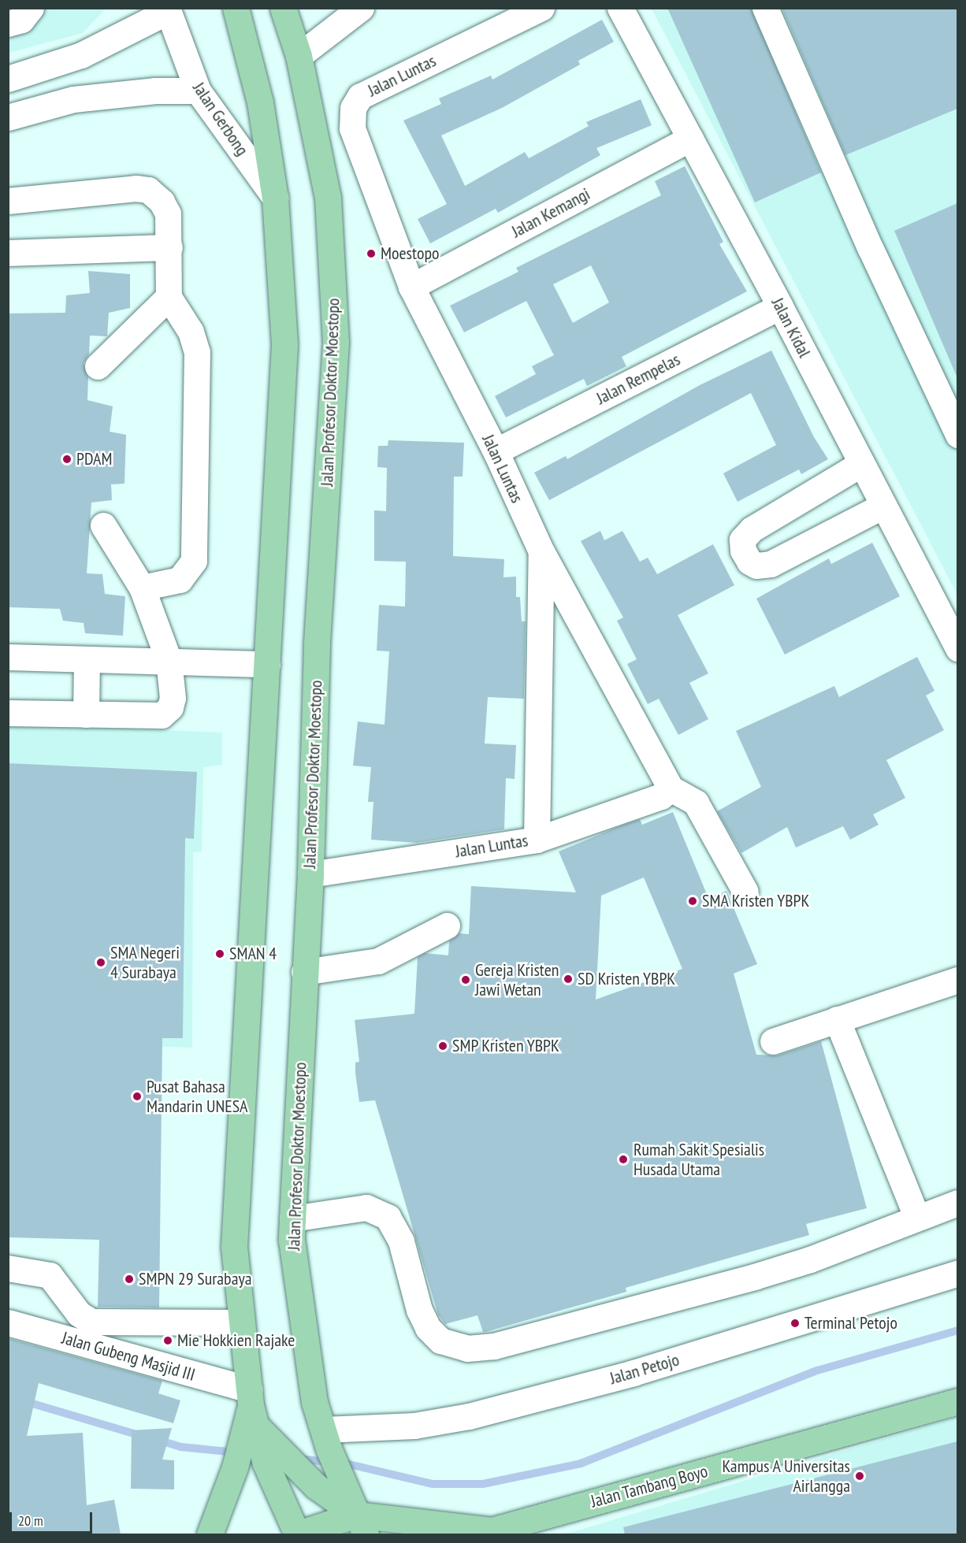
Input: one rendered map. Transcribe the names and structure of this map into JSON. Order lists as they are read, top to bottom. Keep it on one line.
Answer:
{"streets":{"main road":["Jalan Profesor Doktor Moestopo","Jalan Tambang Boyo"],"street":["Jalan Luntas","Jalan Gerbong","Jalan Kemangi","Jalan Kidal","Jalan Rempelas","Jalan Gubeng Masjid III","Jalan Petojo"]},"crossings":[["Jalan Luntas","Jalan Kemangi"],["Jalan Luntas","Jalan Rempelas"],["Jalan Luntas","Jalan Profesor Doktor Moestopo"],["Jalan Kemangi","Jalan Kidal"],["Jalan Kidal","Jalan Rempelas"],["Jalan Profesor Doktor Moestopo","Jalan Petojo"]],"places":["Moestopo","PDAM","SMA Kristen YBPK","SMAN 4","SMA Negeri 4 Surabaya","SD Kristen YBPK","Gereja Kristen Jawi Wetan","SMP Kristen YBPK","Pusat Bahasa Mandarin UNESA","Rumah Sakit Spesialis Husada Utama","SMPN 29 Surabaya","Terminal Petojo","Mie Hokkien Rajake","Kampus A Universitas Airlangga"],"scale_bar":"20 m"}
